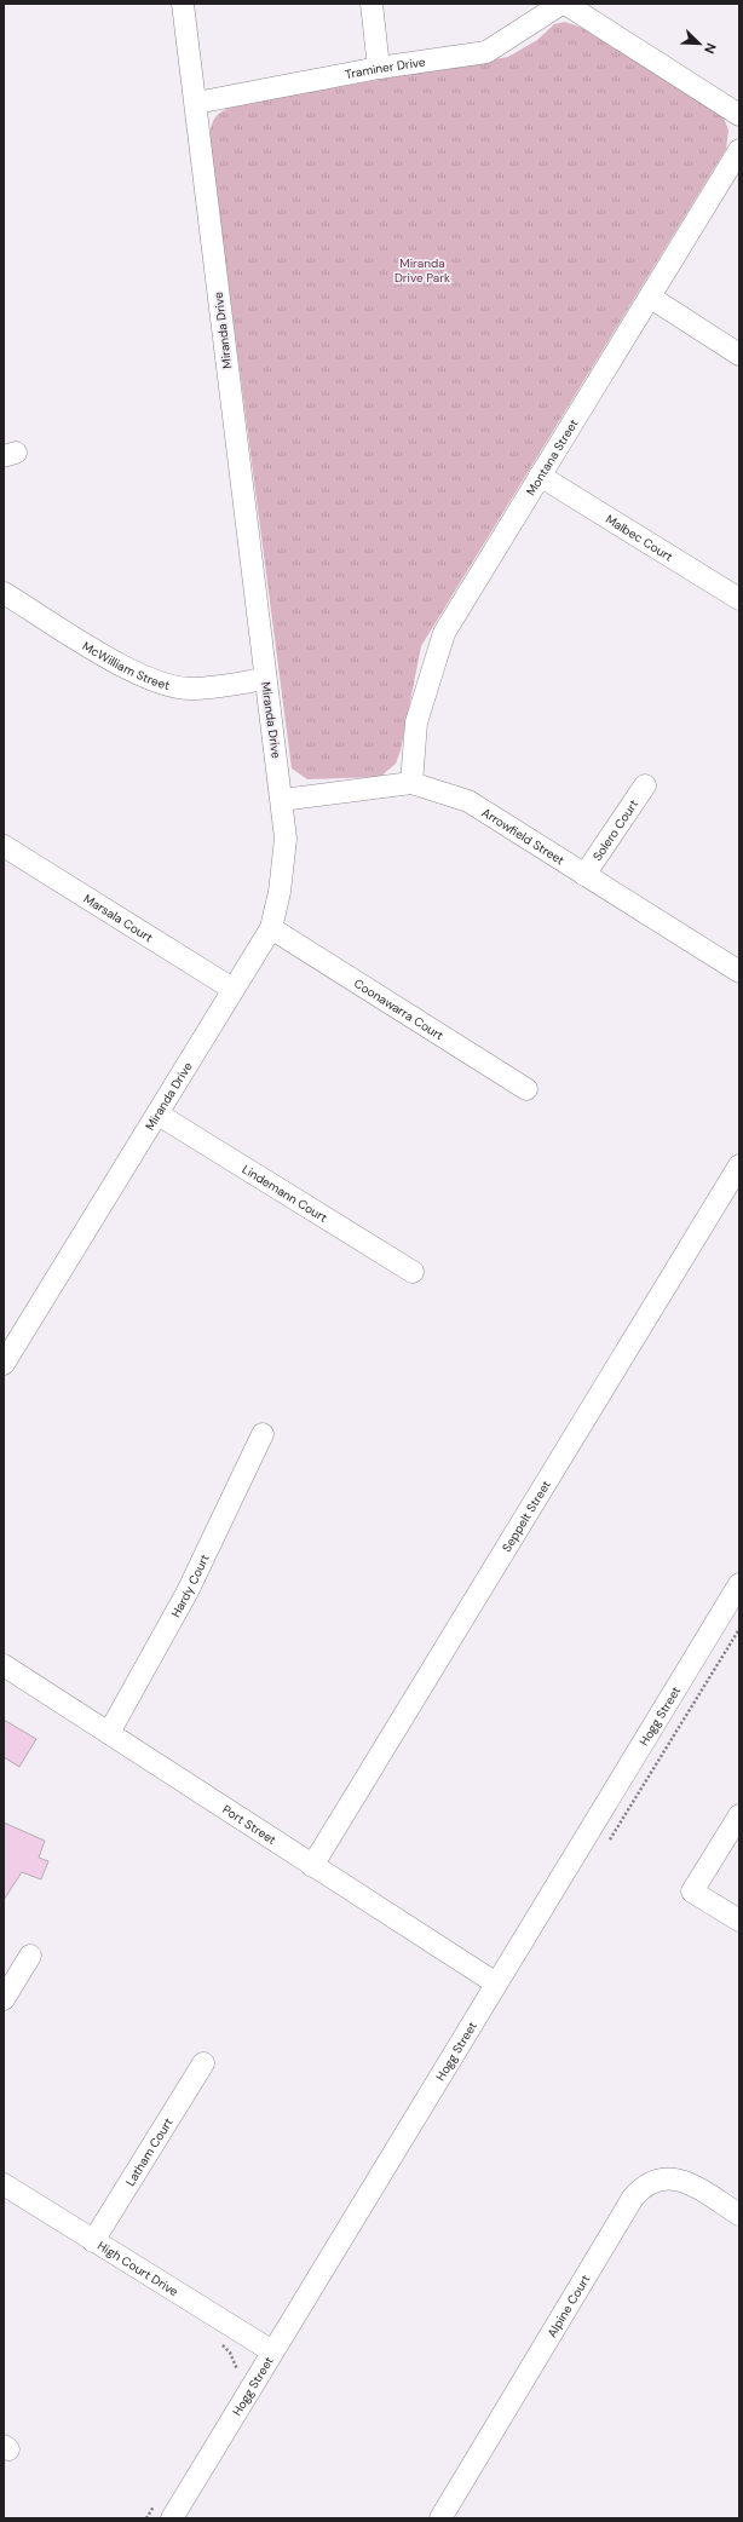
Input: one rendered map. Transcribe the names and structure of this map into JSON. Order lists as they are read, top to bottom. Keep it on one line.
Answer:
{"streets":{"street":["Traminer Drive","Miranda Drive","Montana Street","Malbec Court","McWilliam Street","Solero Court","Arrowfield Street","Marsala Court","Coonawarra Court","Lindemann Court","Seppelt Street","Hardy Court","Hogg Street","Port Street","Latham Court","High Court Drive","Alpine Court"]},"crossings":[["Traminer Drive","Miranda Drive"],["Miranda Drive","McWilliam Street"],["Miranda Drive","Arrowfield Street"],["Miranda Drive","Marsala Court"],["Miranda Drive","Coonawarra Court"],["Miranda Drive","Lindemann Court"],["Montana Street","Malbec Court"],["Montana Street","Arrowfield Street"],["Solero Court","Arrowfield Street"],["Seppelt Street","Port Street"],["Hardy Court","Port Street"],["Hogg Street","Port Street"],["Hogg Street","High Court Drive"],["Latham Court","High Court Drive"]],"parks":["Miranda Drive Park"],"north":"bottom right"}
